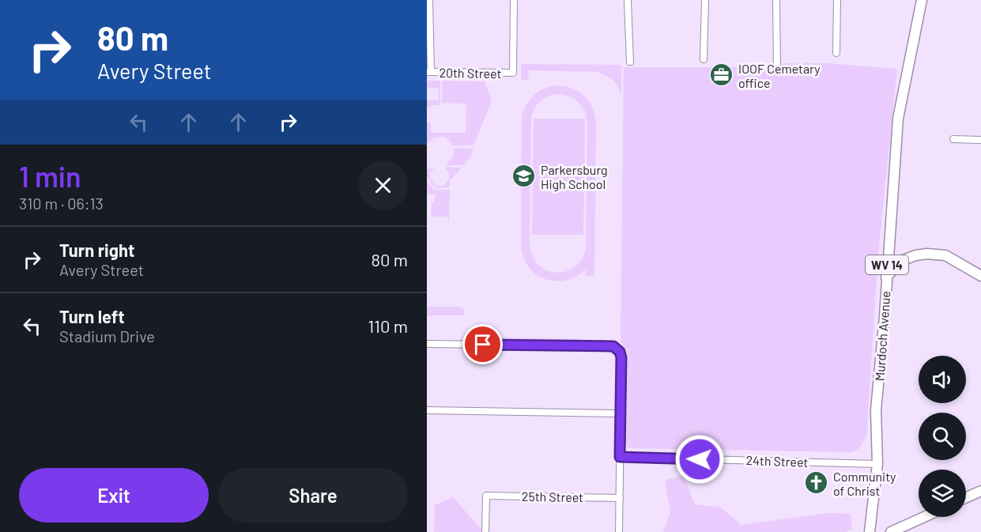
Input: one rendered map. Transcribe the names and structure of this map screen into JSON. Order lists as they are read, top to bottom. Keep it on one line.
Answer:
{"streets":{"main road":["WV 14","Murdoch Avenue"],"street":["20th Street","24th Street","25th Street"]},"crossings":[["Murdoch Avenue","24th Street"]],"places":{"office":["IOOF Cemetary office"],"school or university":["Parkersburg High School"],"church":["Community of Christ"]},"page":{"turn":["80 m","Avery Street"],"heading":["1 min","310 m · 06:13"],"list":[{"name":"Turn right","note":"Avery Street","value":"80 m"},{"name":"Turn left","note":"Stadium Drive","value":"110 m"}],"buttons":["Exit","Share"]}}
